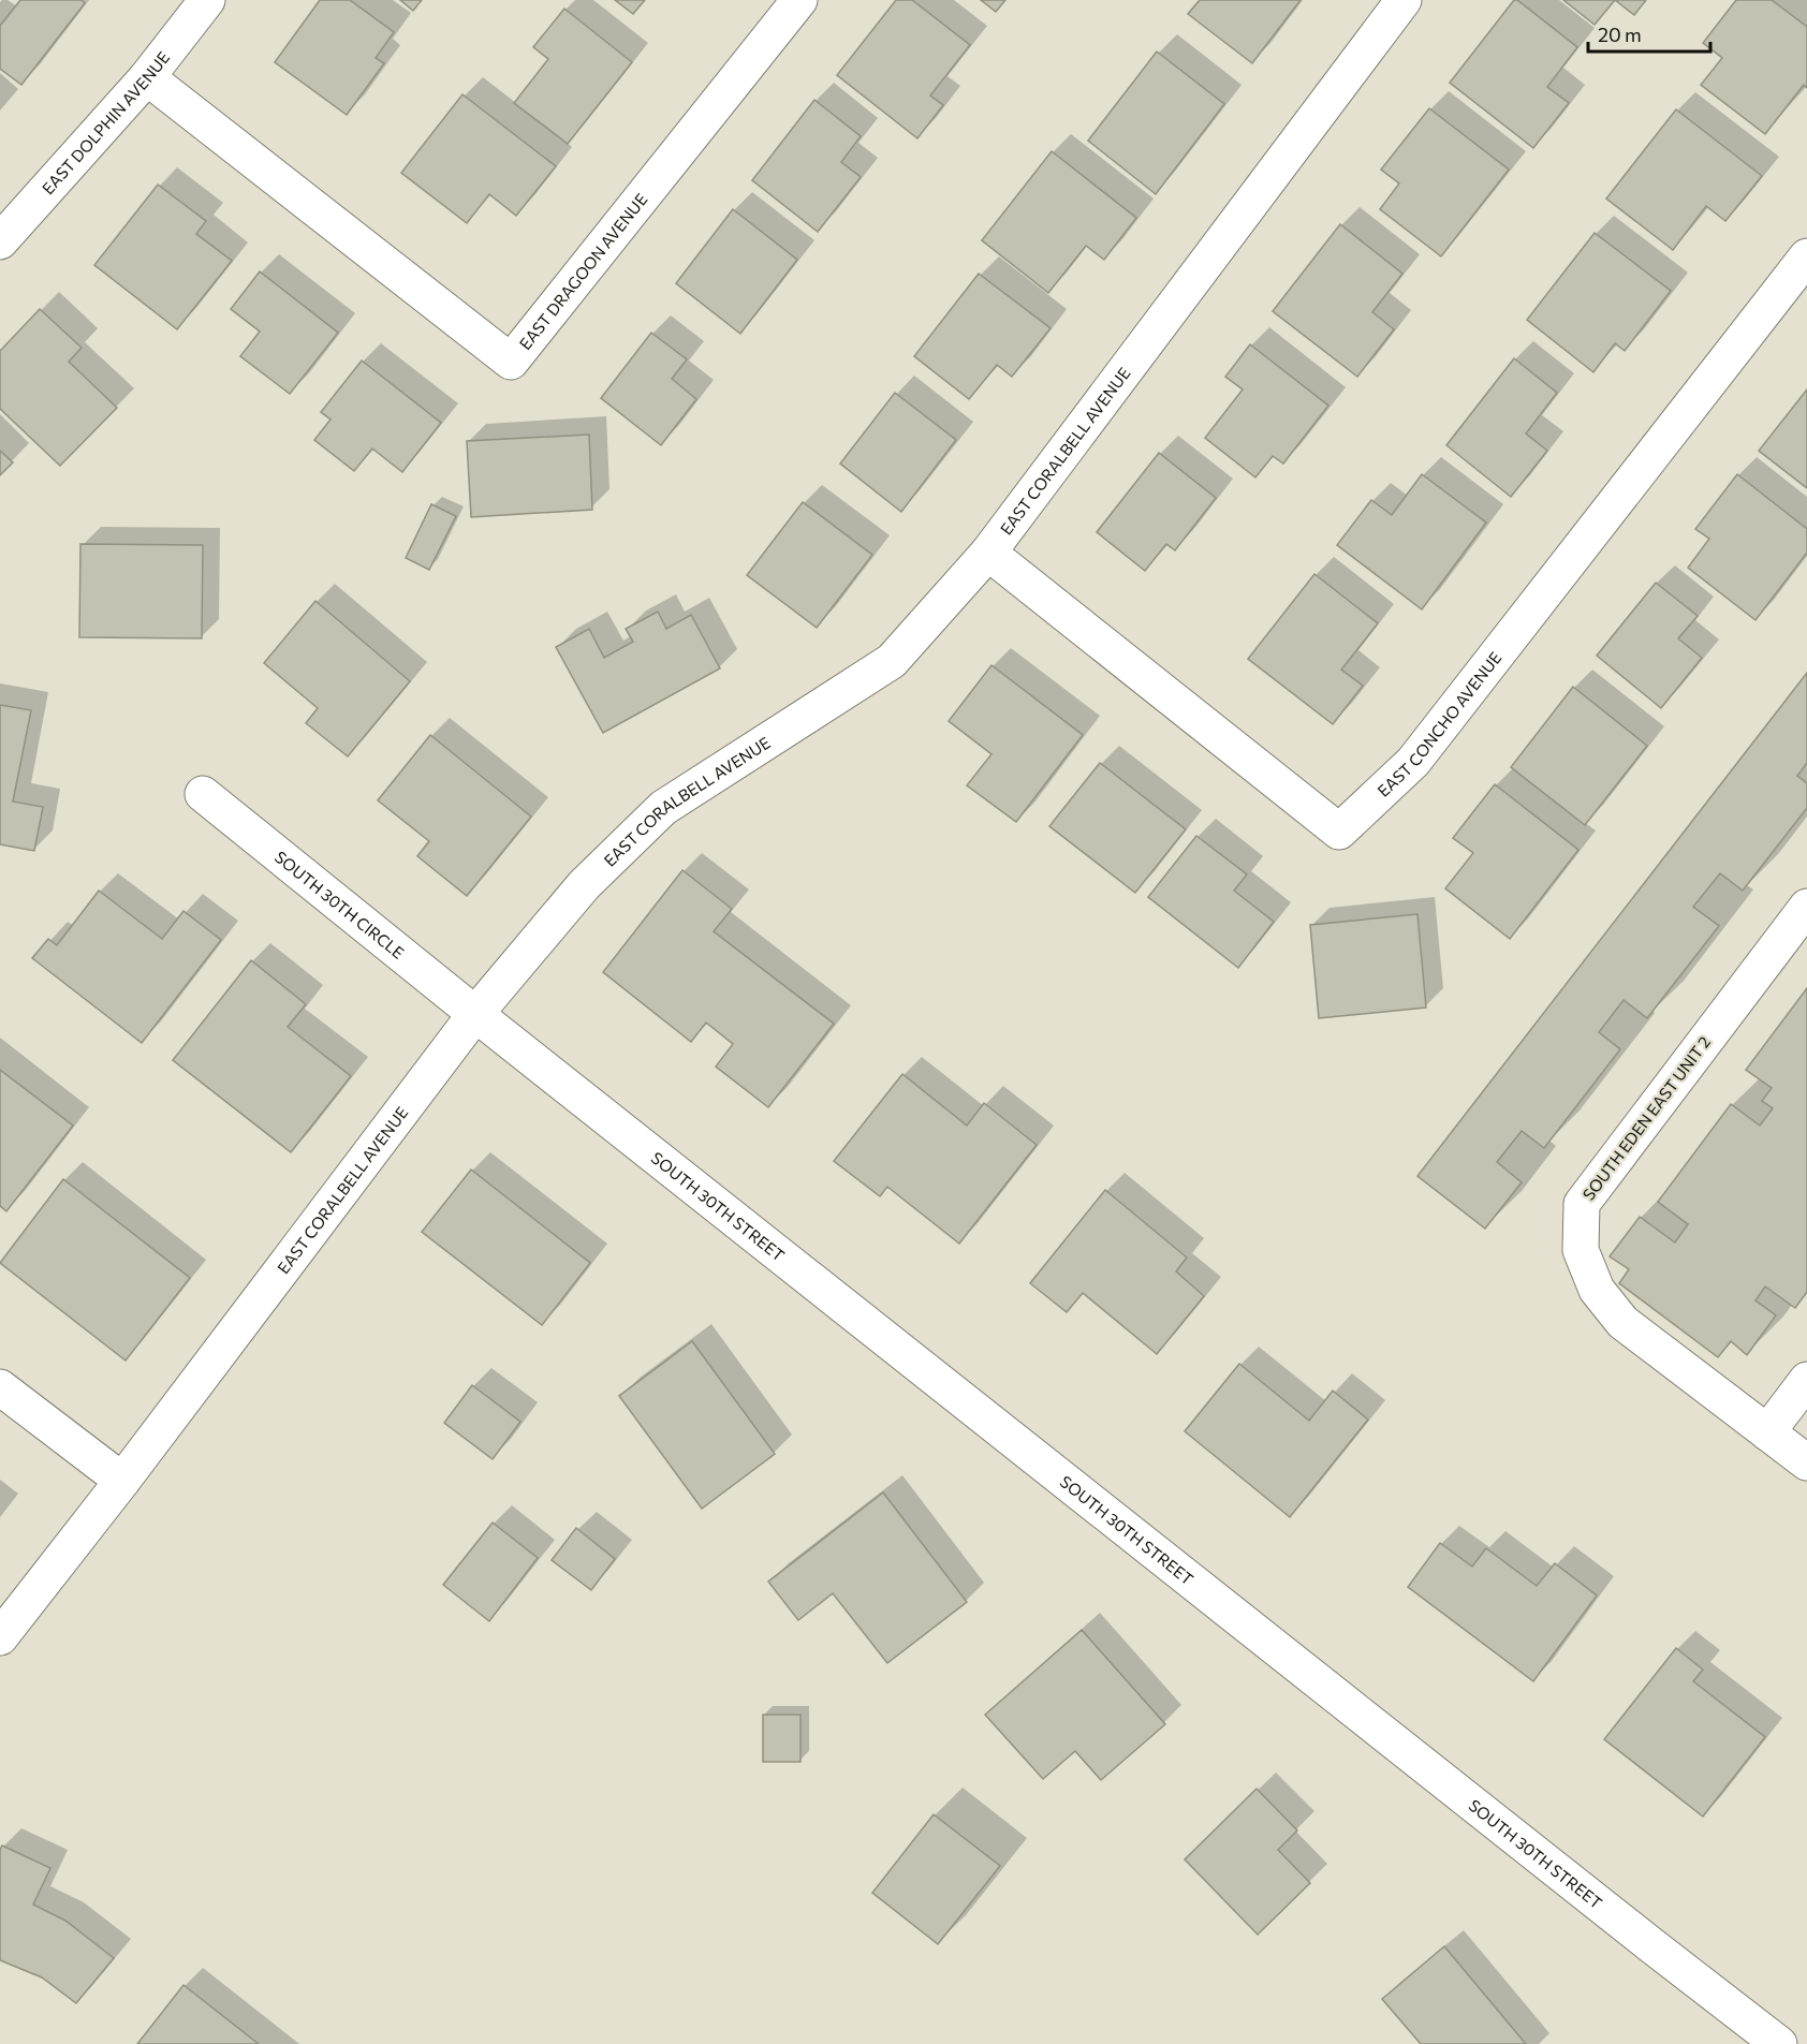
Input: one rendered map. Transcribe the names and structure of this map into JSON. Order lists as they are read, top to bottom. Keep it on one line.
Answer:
{"streets":{"street":["EAST DOLPHIN AVENUE","EAST DRAGOON AVENUE","EAST CORALBELL AVENUE","EAST CONCHO AVENUE","SOUTH 30TH CIRCLE","SOUTH EDEN EAST UNIT 2","SOUTH 30TH STREET"]},"crossings":[["EAST DOLPHIN AVENUE","EAST DRAGOON AVENUE"],["EAST CORALBELL AVENUE","EAST CONCHO AVENUE"],["EAST CORALBELL AVENUE","SOUTH 30TH CIRCLE"],["EAST CORALBELL AVENUE","SOUTH 30TH STREET"],["SOUTH 30TH CIRCLE","SOUTH 30TH STREET"]],"scale_bar":"20 m"}
